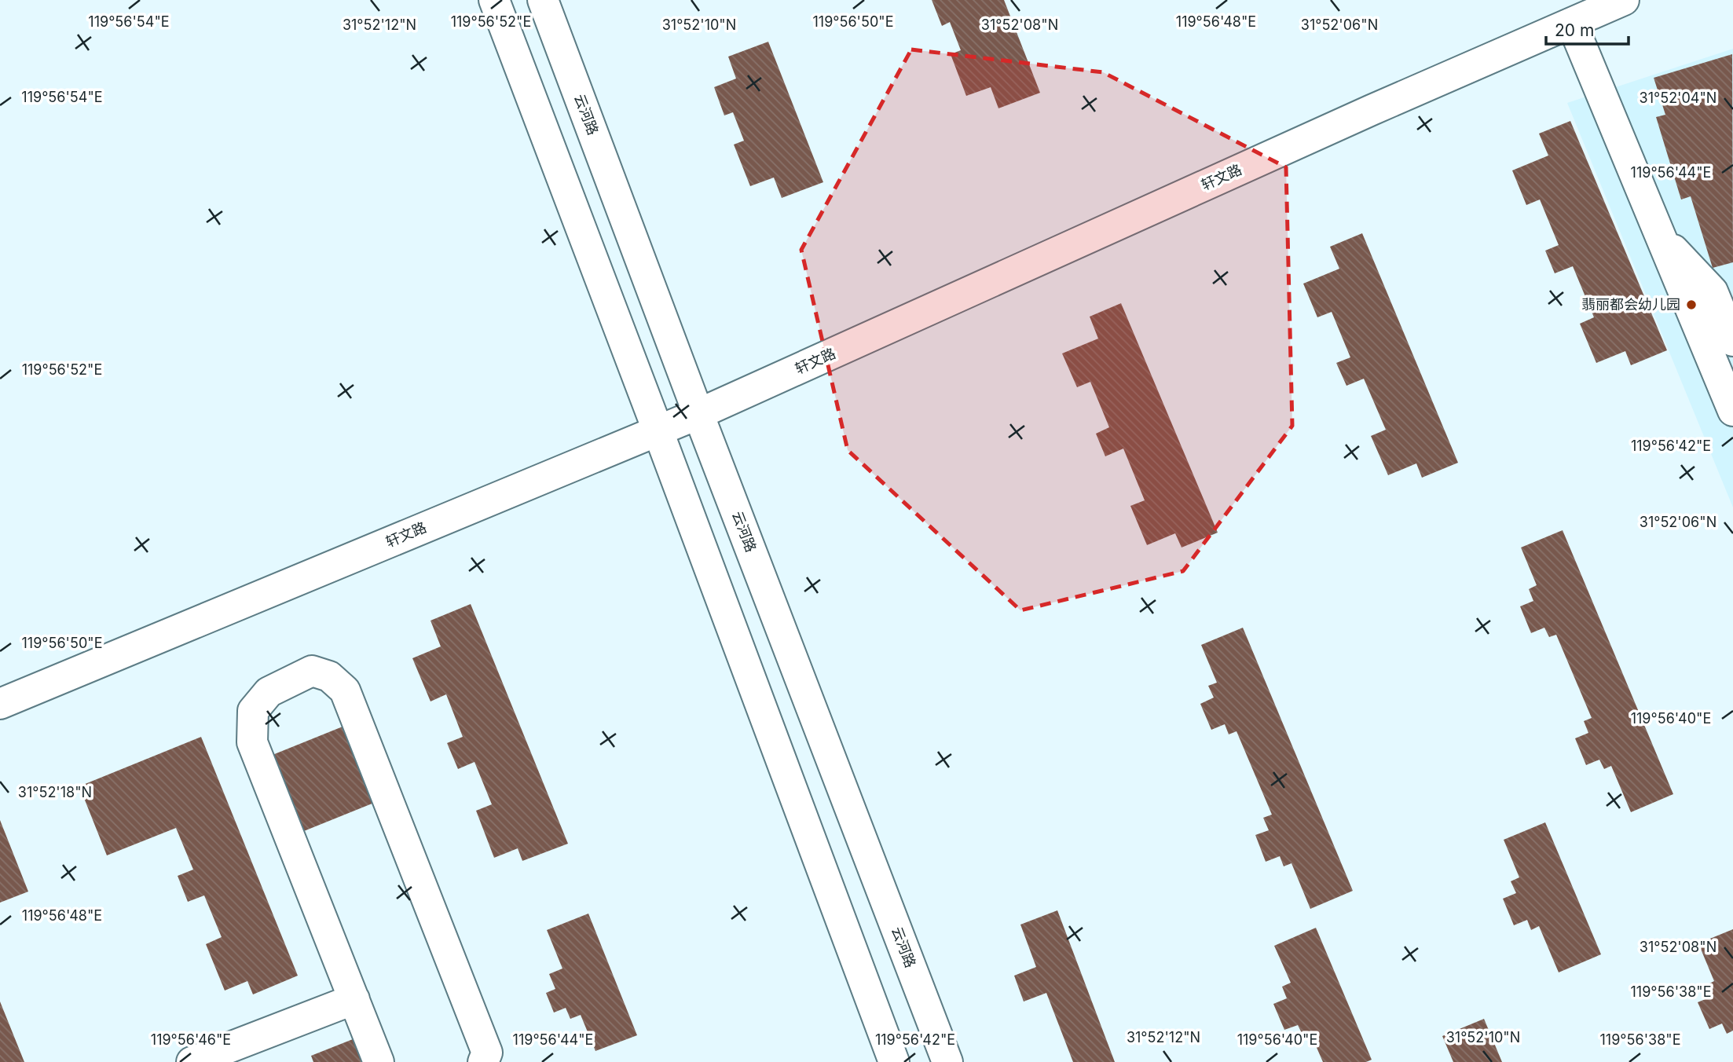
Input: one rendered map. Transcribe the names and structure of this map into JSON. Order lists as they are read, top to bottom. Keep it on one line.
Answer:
{"streets":{"street":["云河路","轩文路"]},"crossings":[["云河路","轩文路"]],"places":["翡丽都会幼儿园"],"scale_bar":"20 m","coordinates":["119°56'54\"E","119°56'52\"E","119°56'50\"E","119°56'48\"E","31°52'12\"N","31°52'10\"N","31°52'08\"N","31°52'06\"N","31°52'04\"N","119°56'44\"E","119°56'42\"E","119°56'40\"E","31°52'18\"N","119°56'38\"E","119°56'46\"E"]}
